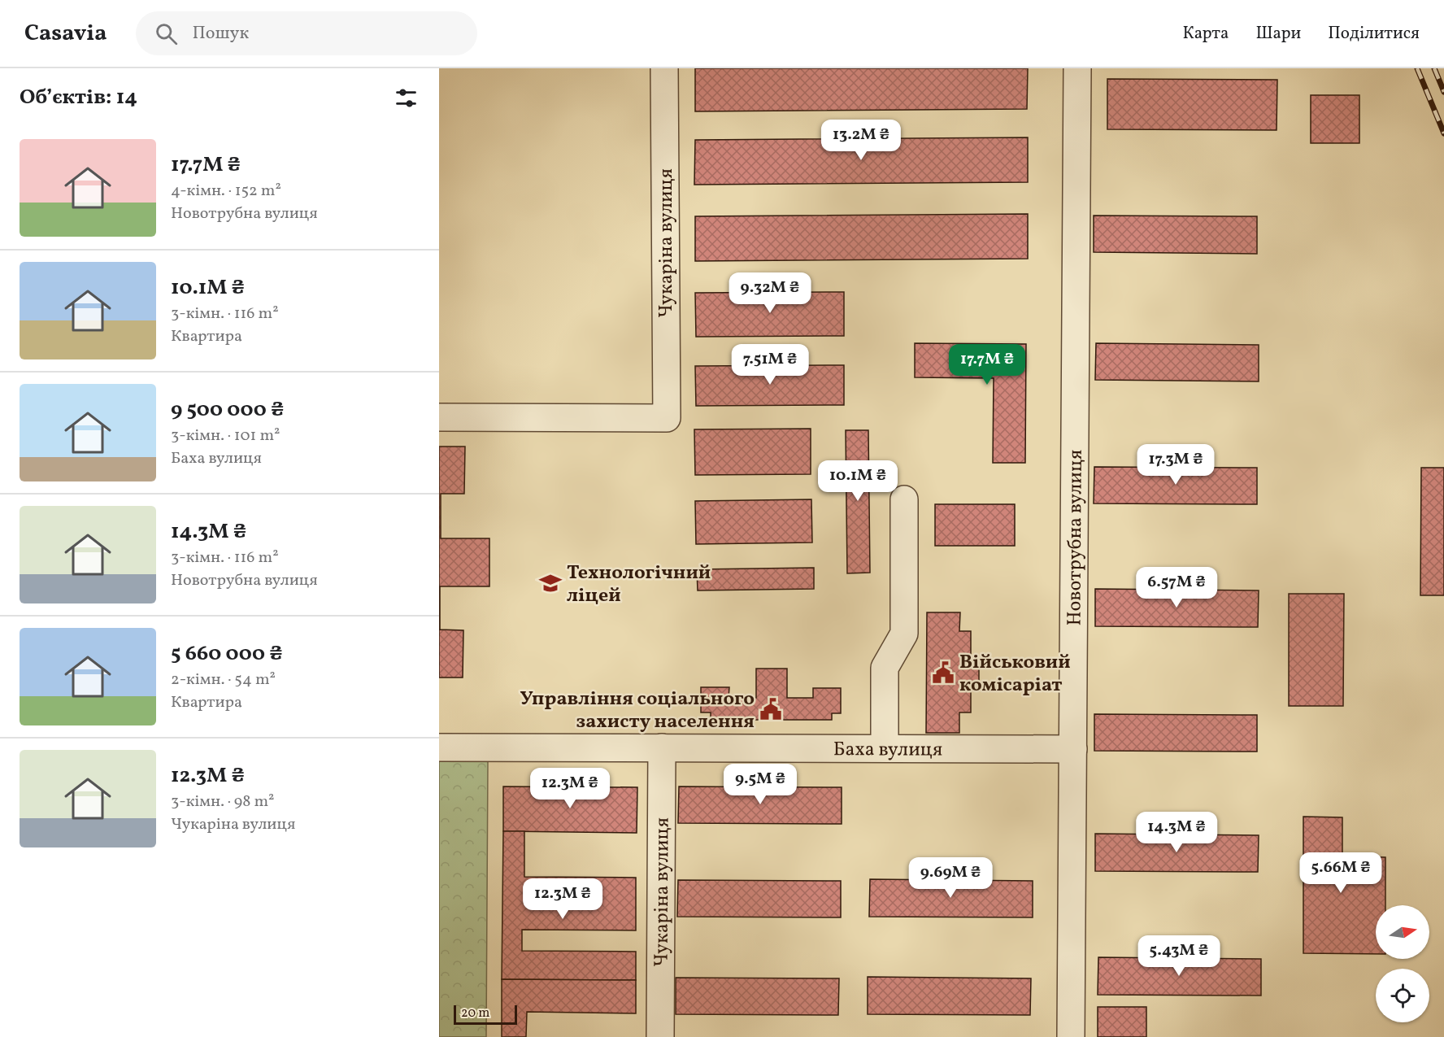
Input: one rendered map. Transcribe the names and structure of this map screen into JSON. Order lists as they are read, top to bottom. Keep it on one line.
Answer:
{"streets":{"street":["Чукаріна вулиця","Новотрубна вулиця","Баха вулиця"]},"crossings":[["Чукаріна вулиця","Баха вулиця"],["Новотрубна вулиця","Баха вулиця"]],"places":{"school or university":["Технологічний ліцей"],"public building":["Військовий комісаріат","Управління соціального захисту населення"]},"scale_bar":"20 m","north":"right","page":{"header":"Casavia","search":"Пошук","nav":["Карта","Шари","Поділитися"],"heading":"Об’єктів: 14","price":["13.2M ₴","9.32M ₴","7.51M ₴","17.7M ₴","17.3M ₴","10.1M ₴","6.57M ₴","9.5M ₴","12.3M ₴","14.3M ₴","5.66M ₴","9.69M ₴","12.3M ₴","5.43M ₴"],"list":[{"name":"17.7M ₴","note":"4-кімн. · 152 m² · Новотрубна вулиця"},{"name":"10.1M ₴","note":"3-кімн. · 116 m² · Квартира"},{"name":"9 500 000 ₴","note":"3-кімн. · 101 m² · Баха вулиця"},{"name":"14.3M ₴","note":"3-кімн. · 116 m² · Новотрубна вулиця"},{"name":"5 660 000 ₴","note":"2-кімн. · 54 m² · Квартира"},{"name":"12.3M ₴","note":"3-кімн. · 98 m² · Чукаріна вулиця"}],"scale":"20 m"}}
